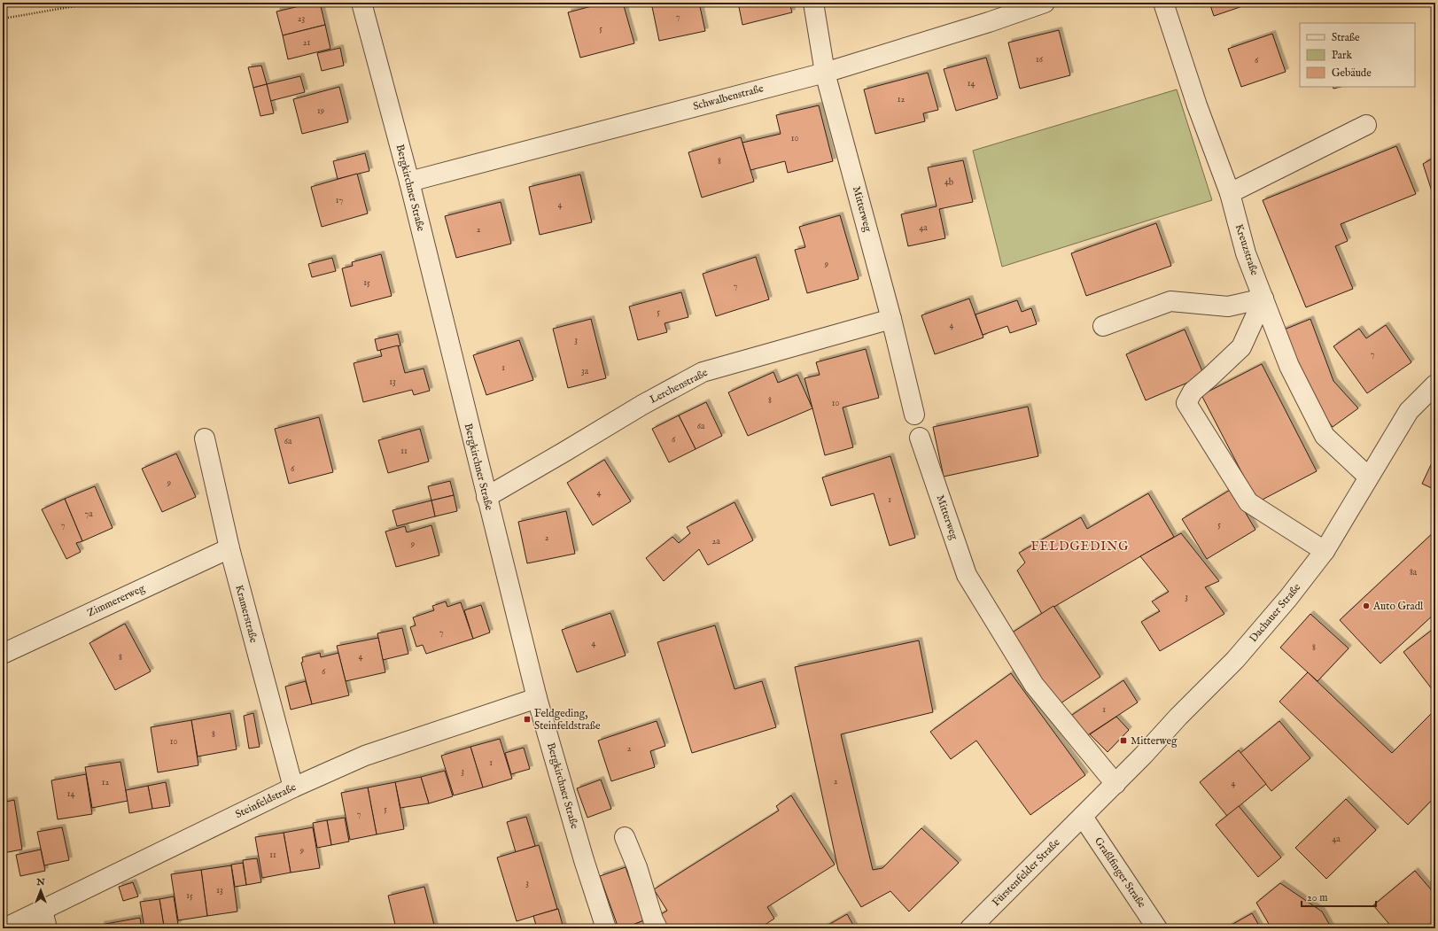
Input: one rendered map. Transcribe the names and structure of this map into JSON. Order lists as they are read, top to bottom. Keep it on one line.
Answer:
{"streets":{"street":["Schwalbenstraße","Bergkirchner Straße","Mitterweg","Kreuzstraße","Lerchenstraße","Zimmererweg","Dachauer Straße","Kramerstraße","Steinfeldstraße","Fürstenfelder Straße","Graßlfinger Straße"]},"crossings":[["Schwalbenstraße","Bergkirchner Straße"],["Schwalbenstraße","Mitterweg"],["Bergkirchner Straße","Lerchenstraße"],["Bergkirchner Straße","Steinfeldstraße"],["Mitterweg","Lerchenstraße"],["Mitterweg","Dachauer Straße"],["Kreuzstraße","Dachauer Straße"],["Zimmererweg","Kramerstraße"],["Dachauer Straße","Fürstenfelder Straße"],["Dachauer Straße","Graßlfinger Straße"],["Kramerstraße","Steinfeldstraße"],["Fürstenfelder Straße","Graßlfinger Straße"]],"districts":["FELDGEDING"],"places":{"other":["Auto Gradl"],"transit":["Feldgeding, Steinfeldstraße","Mitterweg"]},"house_numbers":["7","23","5","21","16","6","14","12","19","10","8","4b","17","4","4a","2","9","15","7","5","4","3","7","1","3a","13","8","10","6a","6","6a","11","6","9","4","1","7a","5","7","2","2a","9","8a","3","7","4","8","4","8","6","1","8","10","2","1","3","2","12","4","14","5","7","4a","9","11","3","13","15"],"legend":["Straße","Park","Gebäude"],"scale_bar":"20 m","north":"top"}
